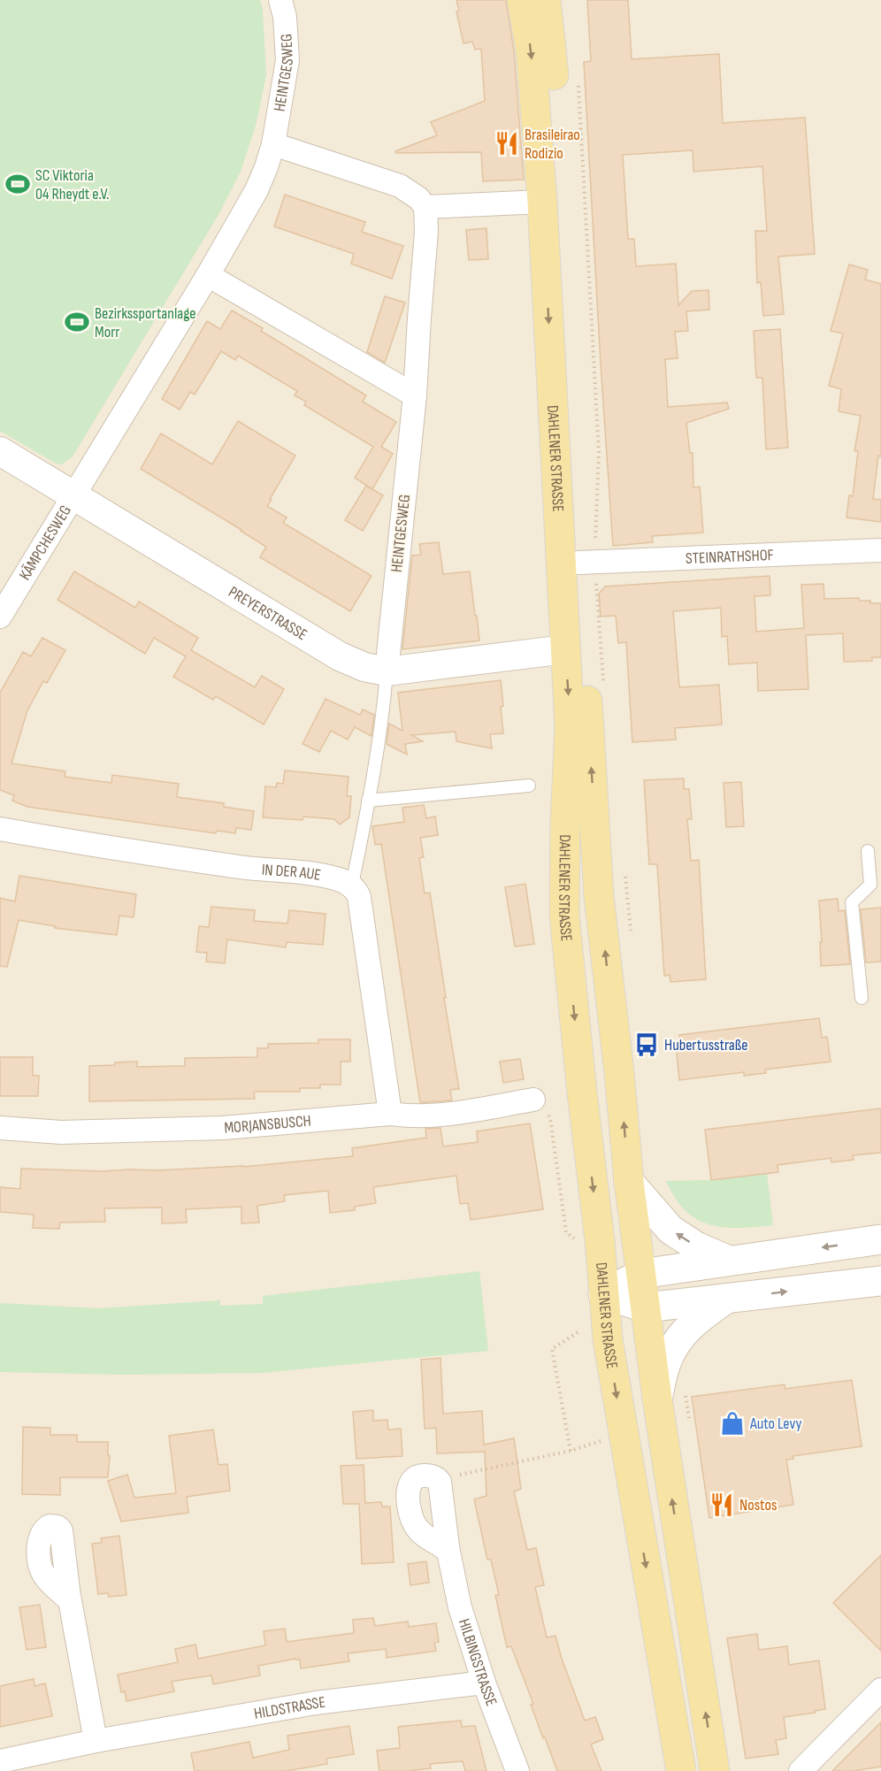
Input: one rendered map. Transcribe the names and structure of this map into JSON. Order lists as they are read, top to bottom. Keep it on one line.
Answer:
{"streets":{"main road":["DAHLENER STRASSE"],"street":["HEINTGESWEG","KÄMPCHESWEG","STEINRATHSHOF","PREYERSTRASSE","IN DER AUE","MORJANSBUSCH","HILBINGSTRASSE","HILDSTRASSE"]},"crossings":[["HEINTGESWEG","KÄMPCHESWEG"],["HEINTGESWEG","PREYERSTRASSE"],["DAHLENER STRASSE","STEINRATHSHOF"],["DAHLENER STRASSE","PREYERSTRASSE"],["KÄMPCHESWEG","PREYERSTRASSE"],["HILBINGSTRASSE","HILDSTRASSE"]],"places":{"restaurant":["Brasileirao Rodizio","Nostos"],"sports":["SC Viktoria 04 Rheydt e.V.","Bezirkssportanlage Morr"],"bus stop":["Hubertusstraße"],"shop":["Auto Levy"]}}
